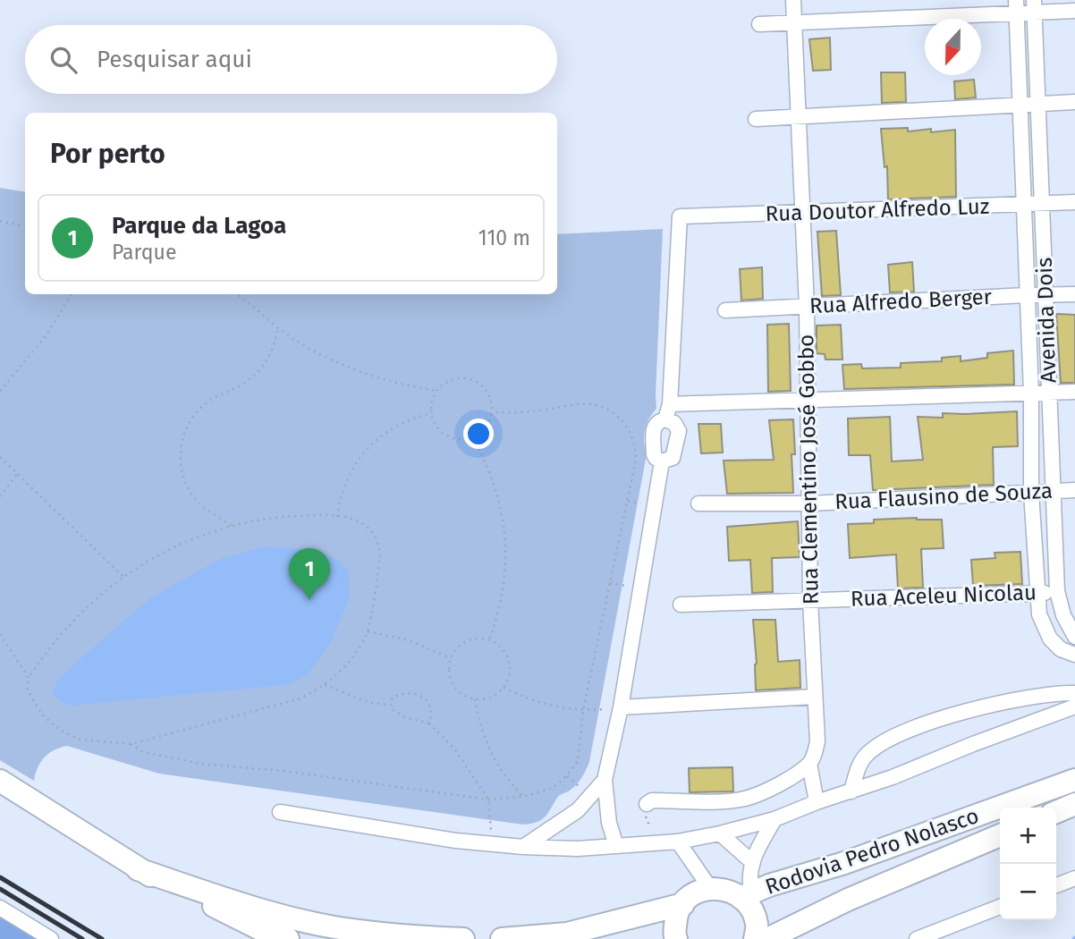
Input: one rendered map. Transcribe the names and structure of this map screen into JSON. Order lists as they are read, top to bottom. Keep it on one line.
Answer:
{"streets":{"highway":["Rodovia Pedro Nolasco"],"street":["Rua Doutor Alfredo Luz","Rua Alfredo Berger","Avenida Dois","Rua Clementino José Gobbo","Rua Flausino de Souza","Rua Aceleu Nicolau"]},"crossings":[["Rua Doutor Alfredo Luz","Avenida Dois"],["Rua Doutor Alfredo Luz","Rua Clementino José Gobbo"],["Rua Alfredo Berger","Avenida Dois"],["Rua Alfredo Berger","Rua Clementino José Gobbo"],["Avenida Dois","Rua Flausino de Souza"],["Avenida Dois","Rua Aceleu Nicolau"],["Rua Clementino José Gobbo","Rua Flausino de Souza"],["Rua Clementino José Gobbo","Rua Aceleu Nicolau"]],"north":"bottom","page":{"search":"Pesquisar aqui","heading":"Por perto","list":[{"mark":"1","name":"Parque da Lagoa","note":"Parque","value":"110 m"}],"pins":"1","map_buttons":["+","−"]}}
